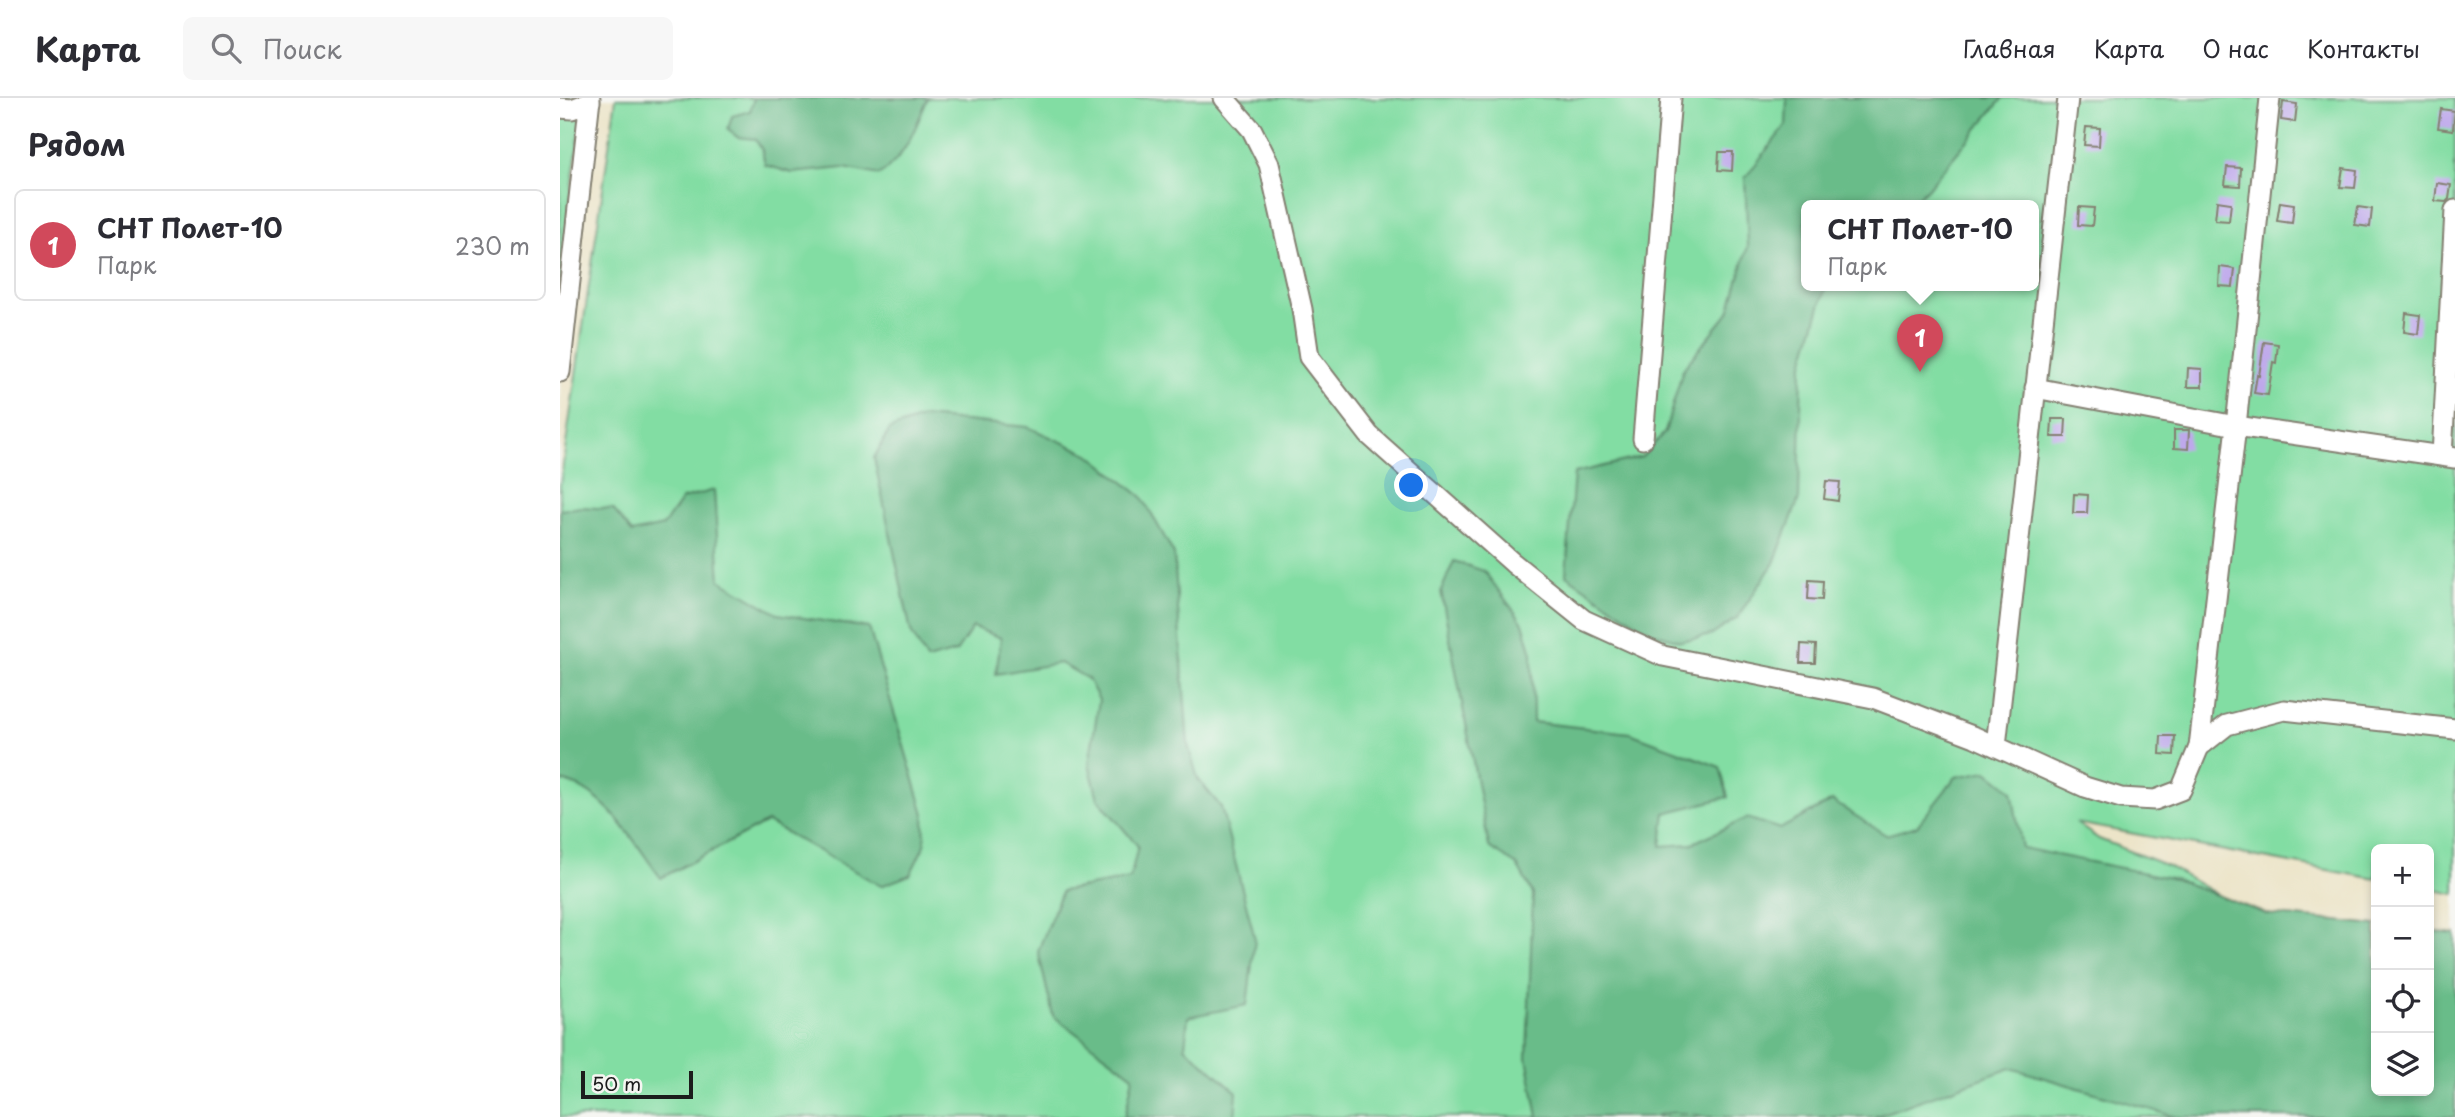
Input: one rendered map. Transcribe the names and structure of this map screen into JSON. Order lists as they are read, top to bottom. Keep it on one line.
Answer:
{"scale_bar":"50 m","page":{"header":"Карта","search":"Поиск","nav":["Главная","Карта","О нас","Контакты"],"heading":"Рядом","list":[{"mark":"1","name":"СНТ Полет-10","note":"Парк","value":"230 m"}],"popup":["СНТ Полет-10","Парк"],"pins":"1","map_buttons":["+","−"],"scale":"50 m"}}
